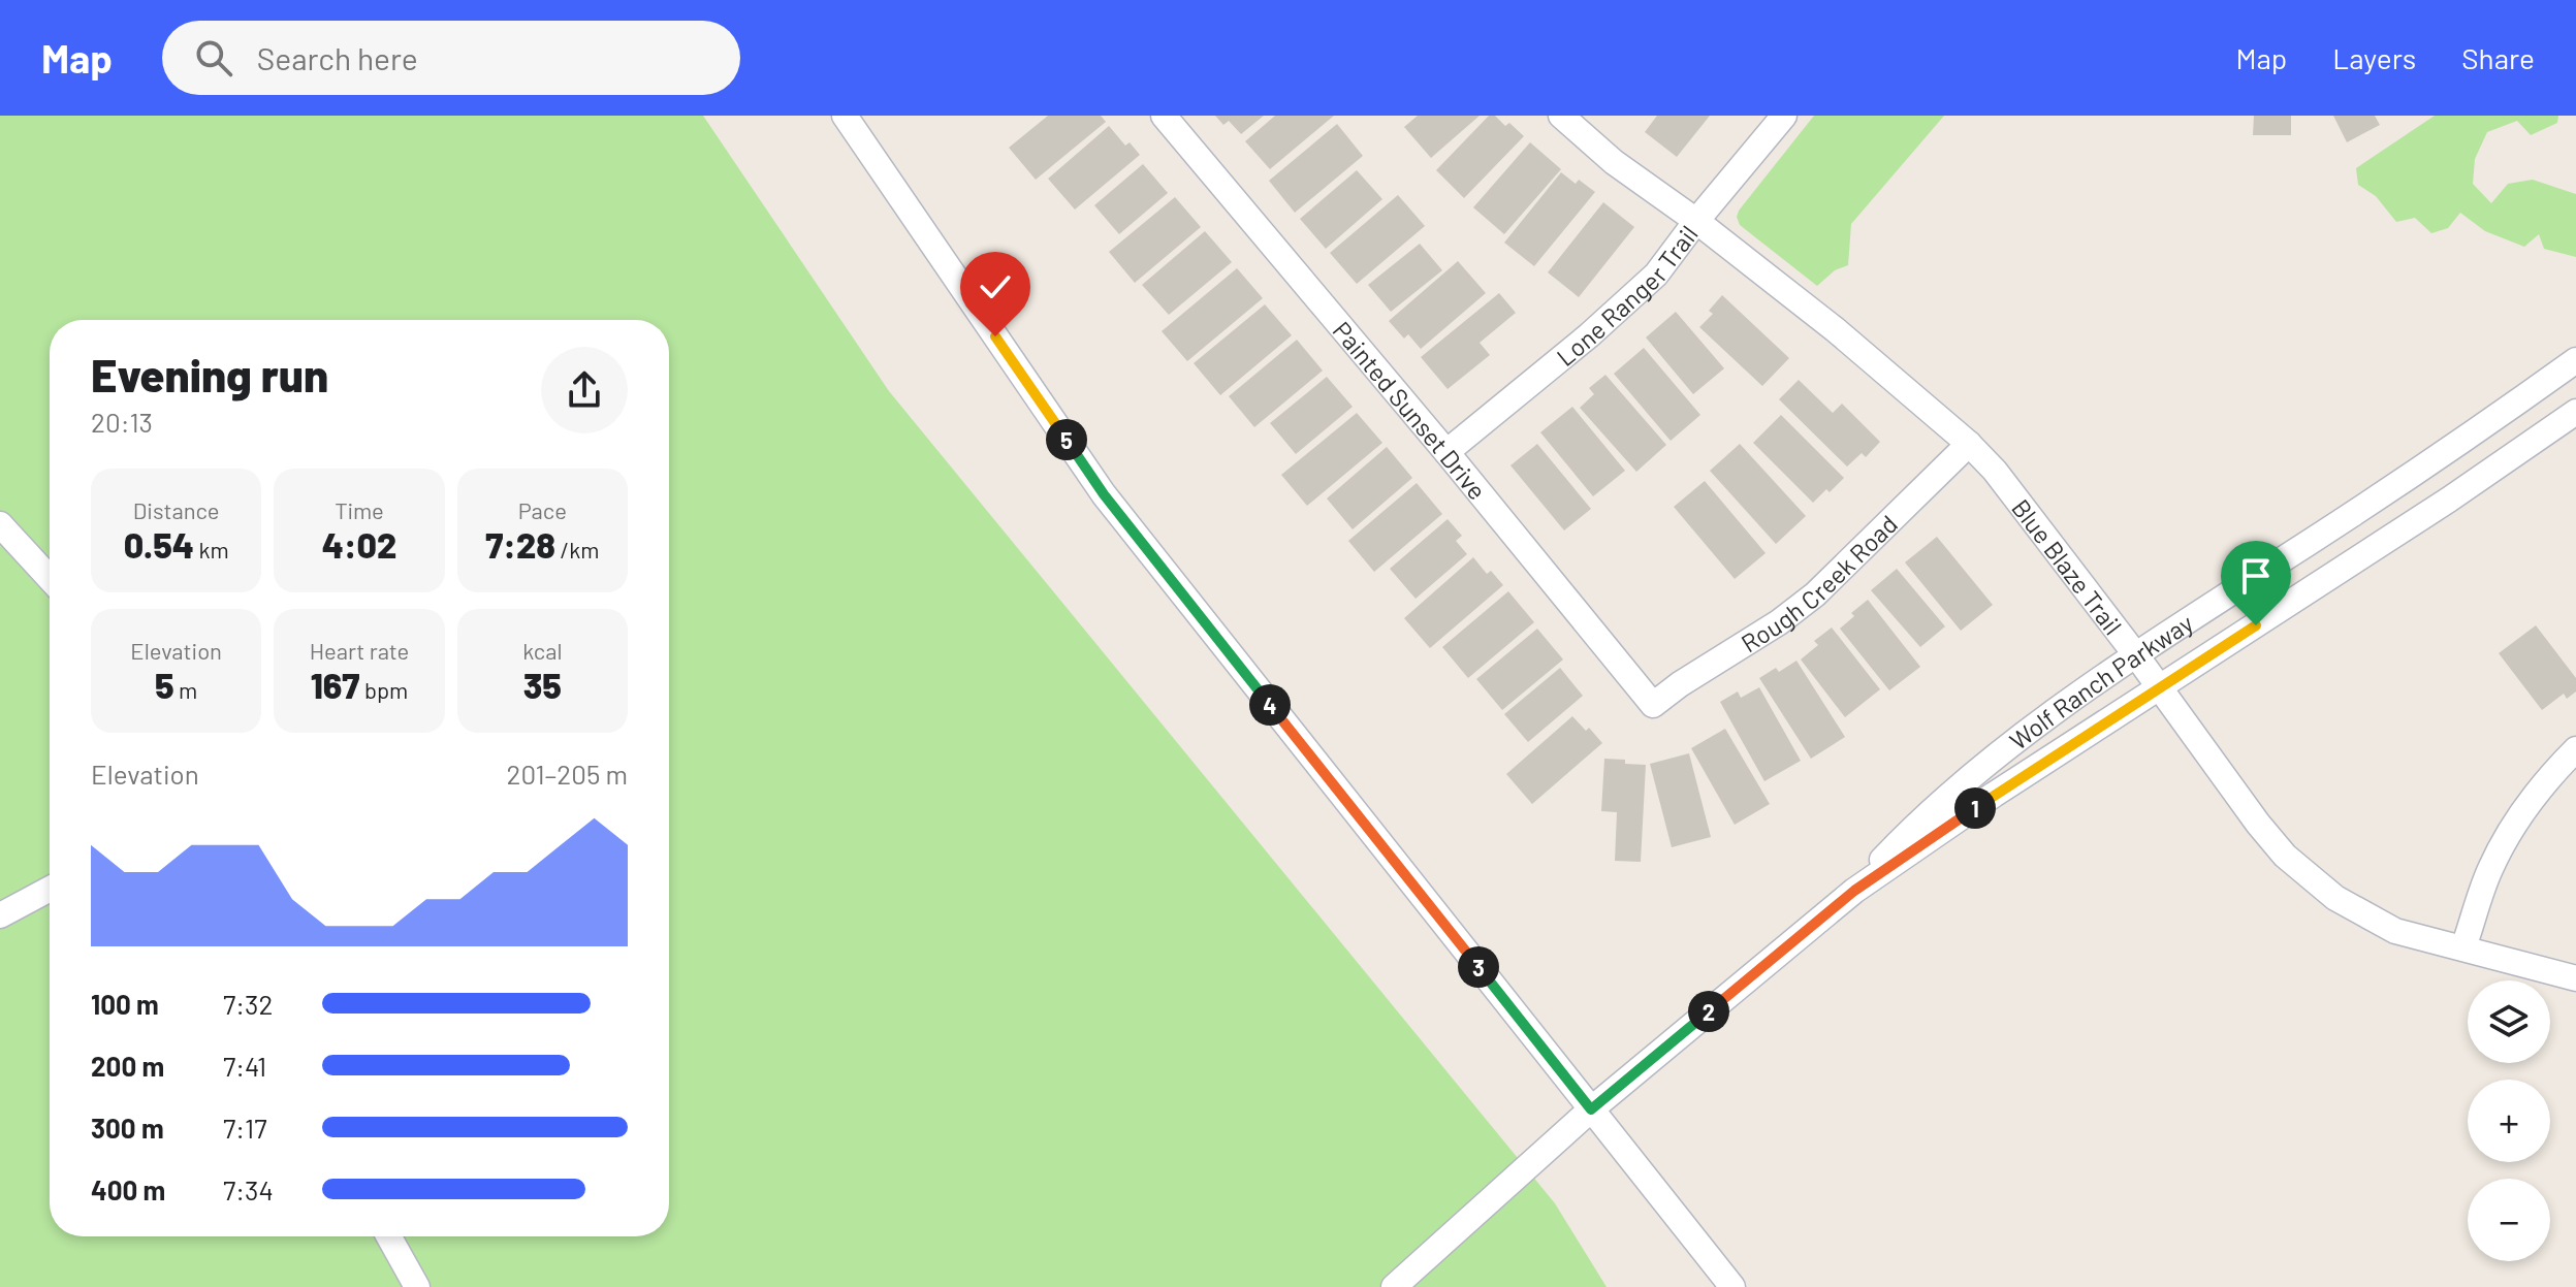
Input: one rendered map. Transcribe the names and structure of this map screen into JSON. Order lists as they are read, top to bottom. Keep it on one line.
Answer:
{"streets":{"street":["Lone Ranger Trail","Painted Sunset Drive","Blue Blaze Trail","Rough Creek Road","Wolf Ranch Parkway"]},"crossings":[["Lone Ranger Trail","Painted Sunset Drive"],["Lone Ranger Trail","Blue Blaze Trail"],["Painted Sunset Drive","Rough Creek Road"],["Blue Blaze Trail","Rough Creek Road"],["Blue Blaze Trail","Wolf Ranch Parkway"]],"page":{"header":"Map","search":"Search here","nav":["Map","Layers","Share"],"heading":["Evening run","20:13"],"pins":["5","4","1","3","2"],"stats":[["Distance","0.54 km"],["Time","4:02"],["Pace","7:28 /km"],["Elevation","5 m"],["Heart rate","167 bpm"],["kcal","35"]],"chart":["Elevation","201–205 m"],"list":[{"name":"100 m","note":"7:32"},{"name":"200 m","note":"7:41"},{"name":"300 m","note":"7:17"},{"name":"400 m","note":"7:34"}],"map_buttons":["+","−"]}}
